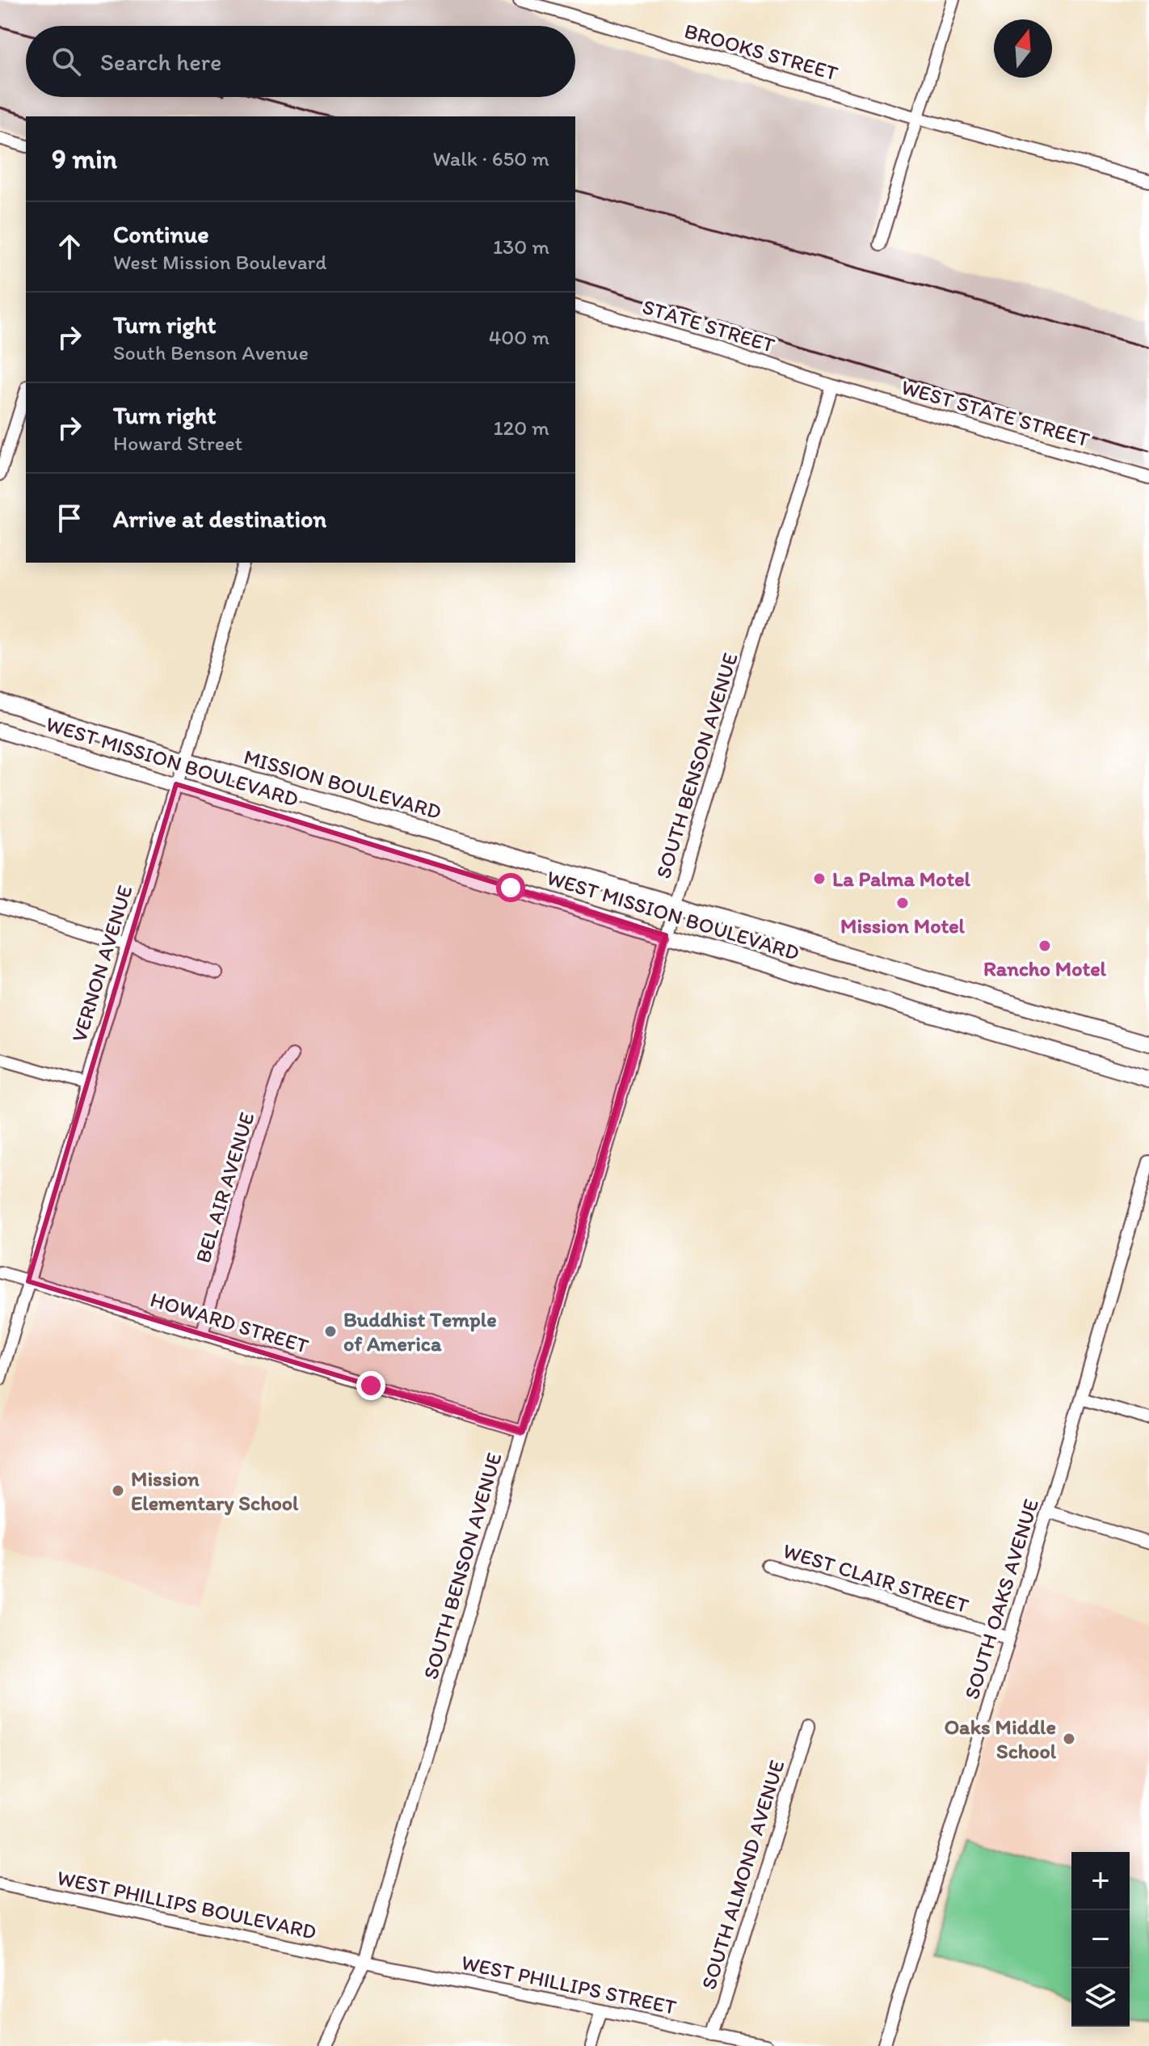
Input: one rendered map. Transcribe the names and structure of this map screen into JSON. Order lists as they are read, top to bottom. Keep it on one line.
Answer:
{"streets":{"main road":["WEST MISSION BOULEVARD","MISSION BOULEVARD"],"street":["BROOKS STREET","STATE STREET","WEST STATE STREET","SOUTH BENSON AVENUE","VERNON AVENUE","BEL AIR AVENUE","HOWARD STREET","WEST CLAIR STREET","SOUTH OAKS AVENUE","SOUTH ALMOND AVENUE","WEST PHILLIPS BOULEVARD","WEST PHILLIPS STREET"]},"crossings":[["STATE STREET","WEST STATE STREET"],["STATE STREET","SOUTH BENSON AVENUE"],["WEST STATE STREET","SOUTH BENSON AVENUE"],["WEST MISSION BOULEVARD","SOUTH BENSON AVENUE"],["WEST MISSION BOULEVARD","MISSION BOULEVARD"],["WEST MISSION BOULEVARD","VERNON AVENUE"],["SOUTH BENSON AVENUE","MISSION BOULEVARD"],["SOUTH BENSON AVENUE","HOWARD STREET"],["SOUTH BENSON AVENUE","WEST PHILLIPS BOULEVARD"],["SOUTH BENSON AVENUE","WEST PHILLIPS STREET"],["MISSION BOULEVARD","VERNON AVENUE"],["VERNON AVENUE","HOWARD STREET"],["BEL AIR AVENUE","HOWARD STREET"],["WEST CLAIR STREET","SOUTH OAKS AVENUE"],["SOUTH ALMOND AVENUE","WEST PHILLIPS STREET"],["WEST PHILLIPS BOULEVARD","WEST PHILLIPS STREET"]],"places":["La Palma Motel","Mission Motel","Rancho Motel","Buddhist Temple of America","Mission Elementary School","Oaks Middle School"],"north":"top","page":{"search":"Search here","heading":["9 min","Walk · 650 m"],"list":[["Continue","West Mission Boulevard","130 m"],["Turn right","South Benson Avenue","400 m"],["Turn right","Howard Street","120 m"],"Arrive at destination"],"map_buttons":["+","−"]}}
